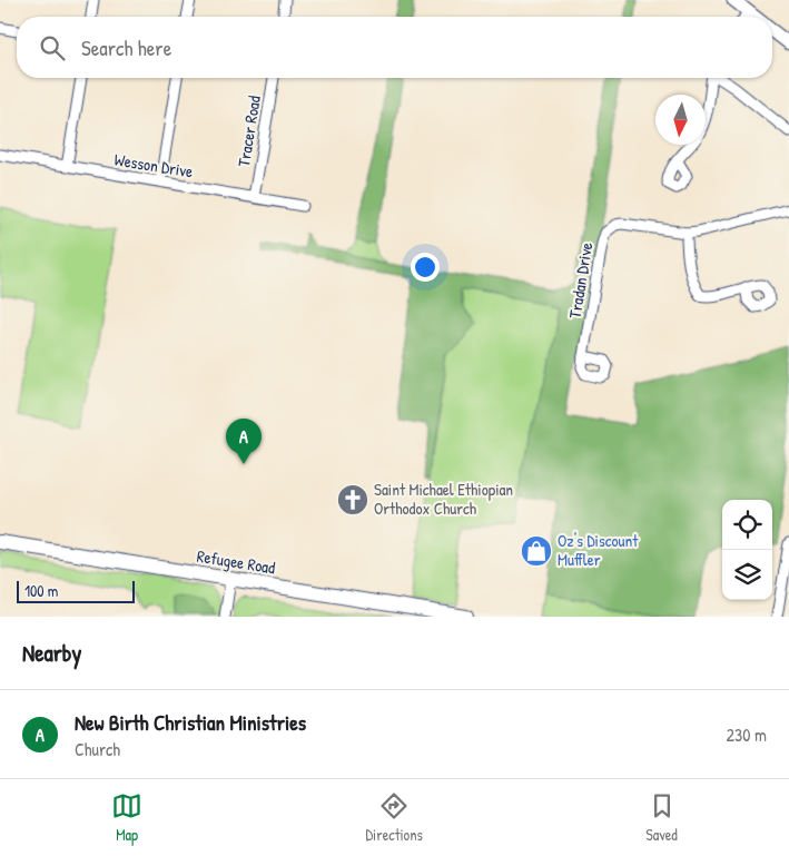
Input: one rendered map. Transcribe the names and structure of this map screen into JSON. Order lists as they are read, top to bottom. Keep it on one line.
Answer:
{"streets":{"main road":["Refugee Road"],"street":["Tracer Road","Wesson Drive","Tradan Drive"]},"crossings":[["Tracer Road","Wesson Drive"]],"places":{"church":["Saint Michael Ethiopian Orthodox Church"],"shop":["Oz's Discount Muffler"]},"scale_bar":"100 m","north":"bottom","page":{"search":"Search here","pins":"A","scale":"100 m","heading":"Nearby","list":[{"mark":"A","name":"New Birth Christian Ministries","note":"Church","value":"230 m"}],"nav":["Map","Directions","Saved"]}}
